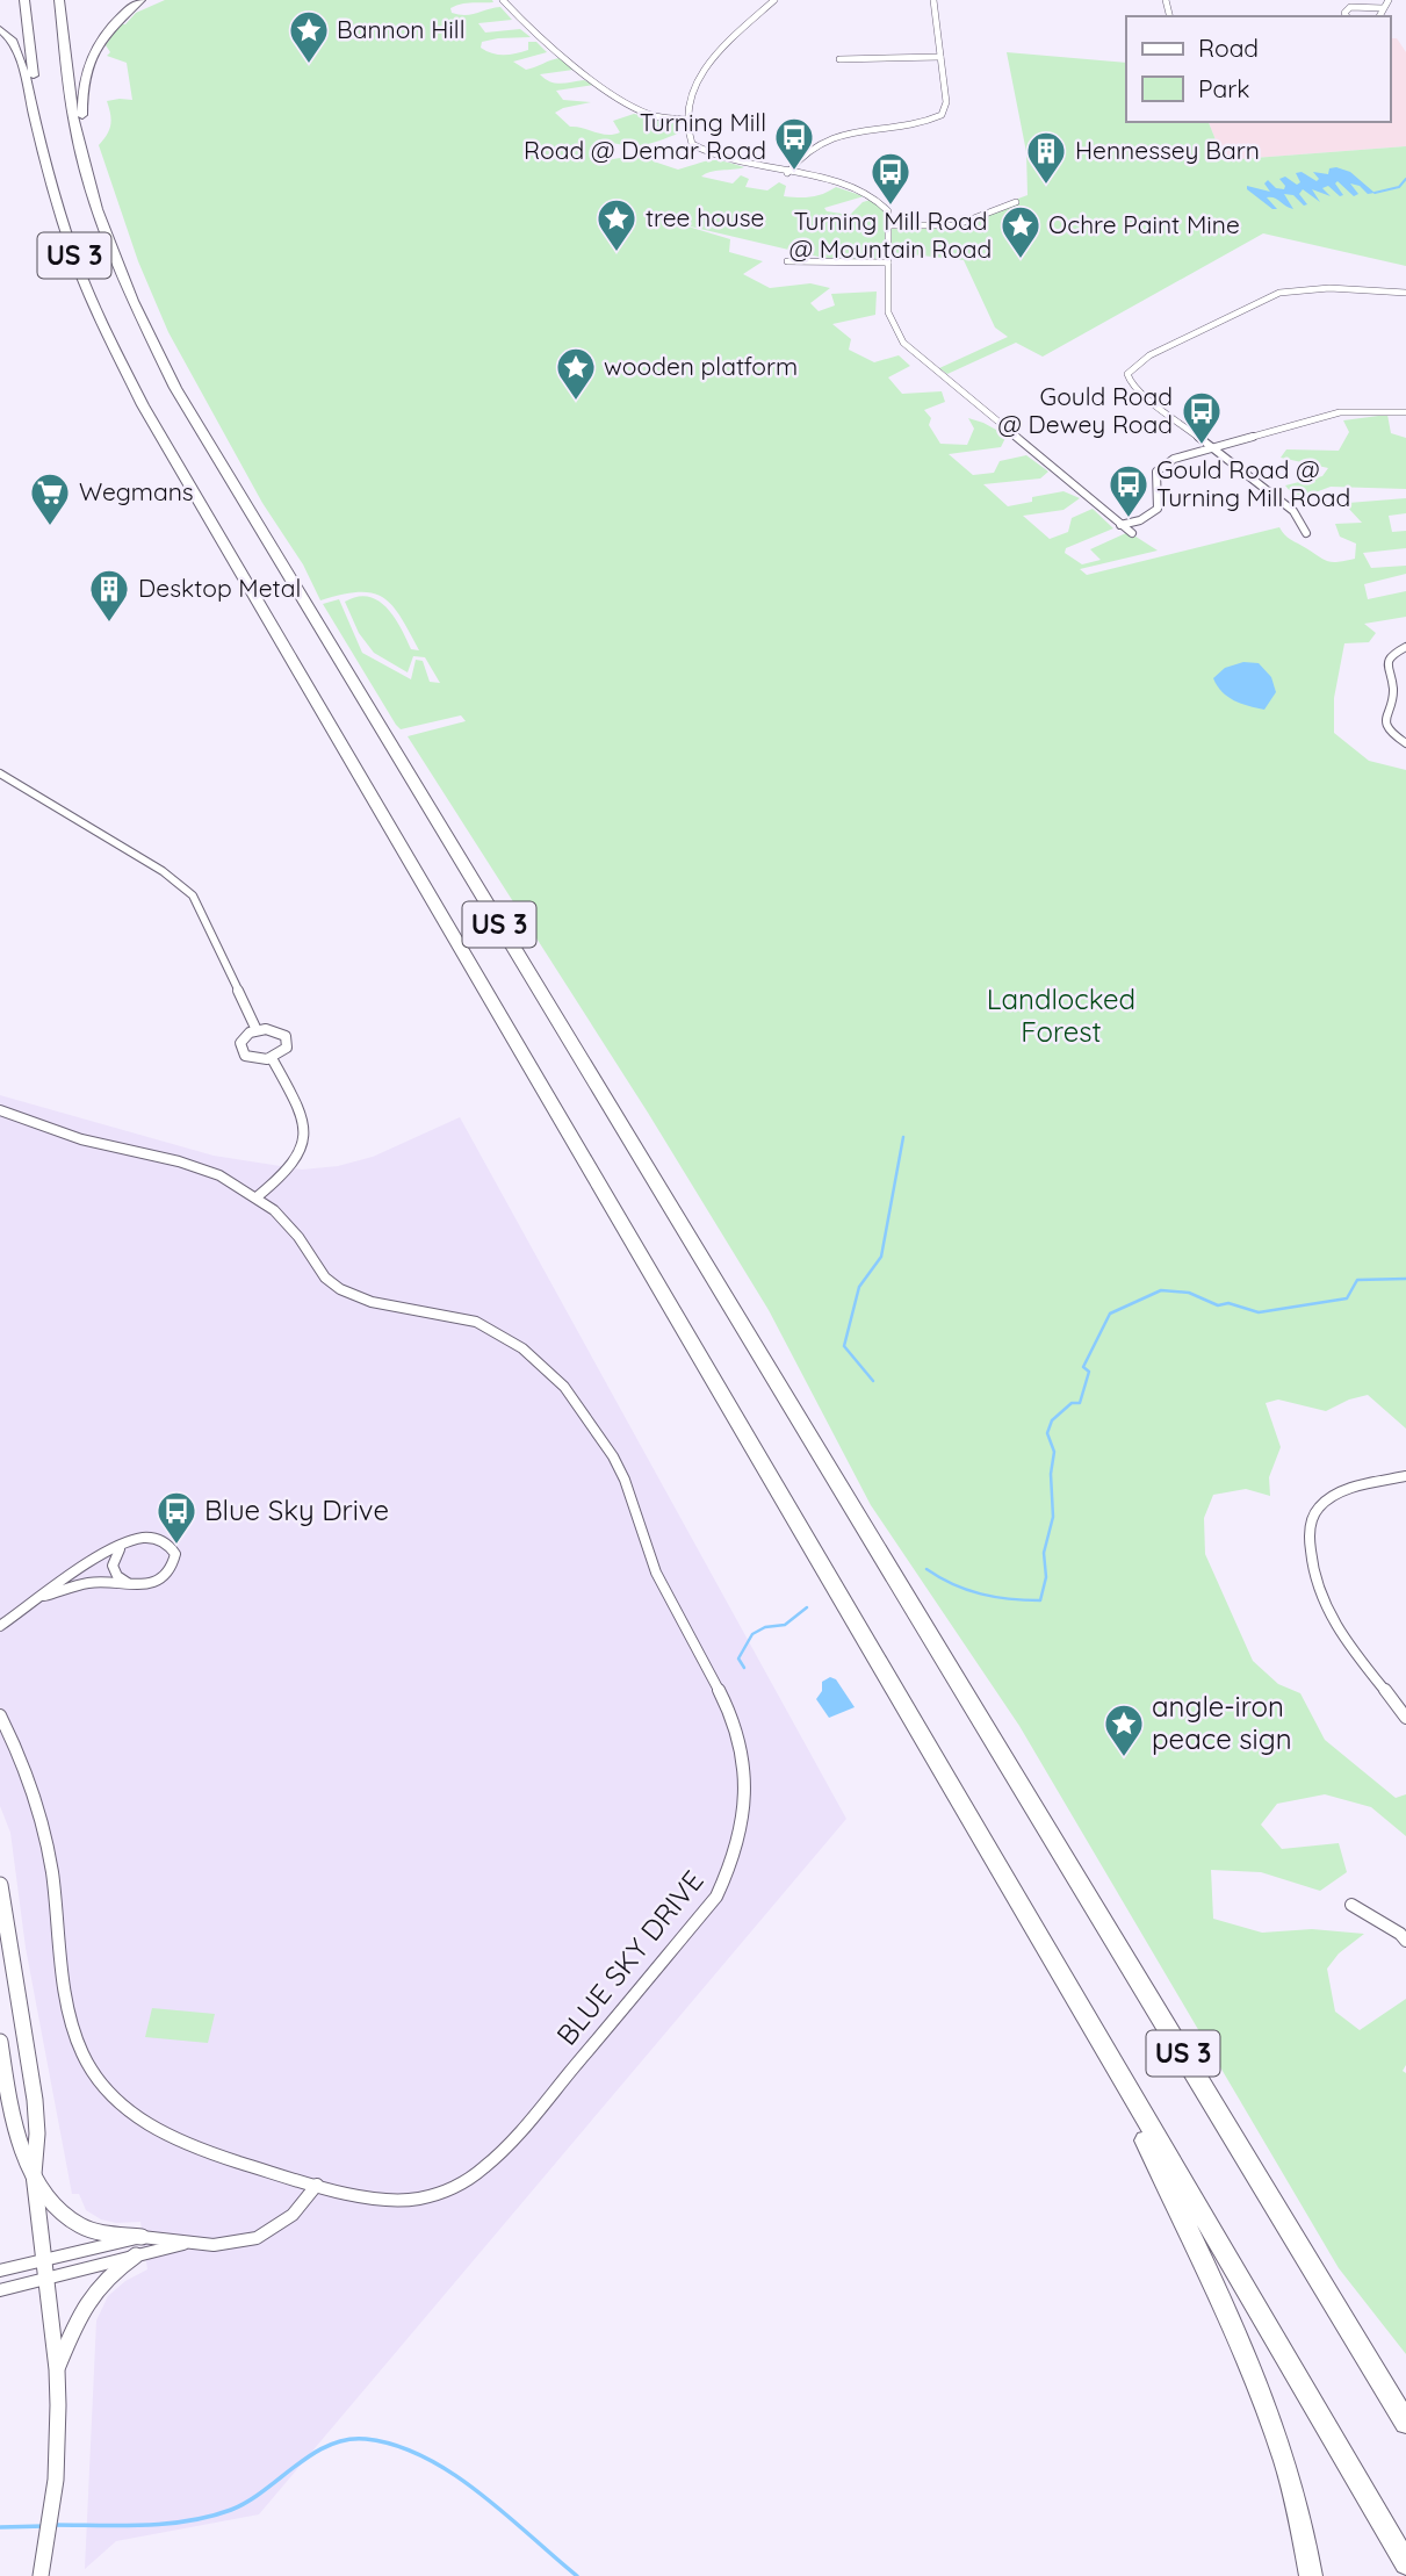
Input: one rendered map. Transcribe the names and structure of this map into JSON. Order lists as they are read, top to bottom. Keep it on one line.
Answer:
{"streets":{"highway":["US 3"],"street":["BLUE SKY DRIVE"]},"parks":["Landlocked Forest"],"places":{"place":["Bannon Hill","tree house","Ochre Paint Mine","wooden platform","angle-iron peace sign"],"bus stop":["Turning Mill Road @ Demar Road","Turning Mill Road @ Mountain Road","Gould Road @ Dewey Road","Gould Road @ Turning Mill Road","Blue Sky Drive"],"building":["Hennessey Barn","Desktop Metal"],"supermarket":["Wegmans"]},"legend":["Road","Park"]}
